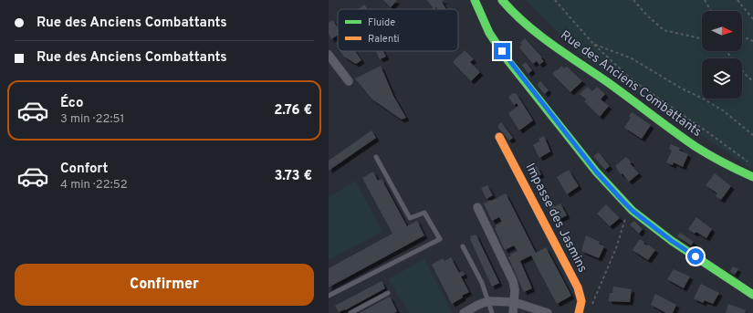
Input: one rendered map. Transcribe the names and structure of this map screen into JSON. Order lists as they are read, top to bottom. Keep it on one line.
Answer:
{"streets":{"street":["Rue des Anciens Combattants","Impasse des Jasmins"]},"legend":["Fluide","Ralenti"],"north":"right","page":{"banner":["Rue des Anciens Combattants","Rue des Anciens Combattants"],"list":[{"name":"Éco","note":"3 min · 22:51","value":"2.76 €"},{"name":"Confort","note":"4 min · 22:52","value":"3.73 €"}],"buttons":"Confirmer"}}
